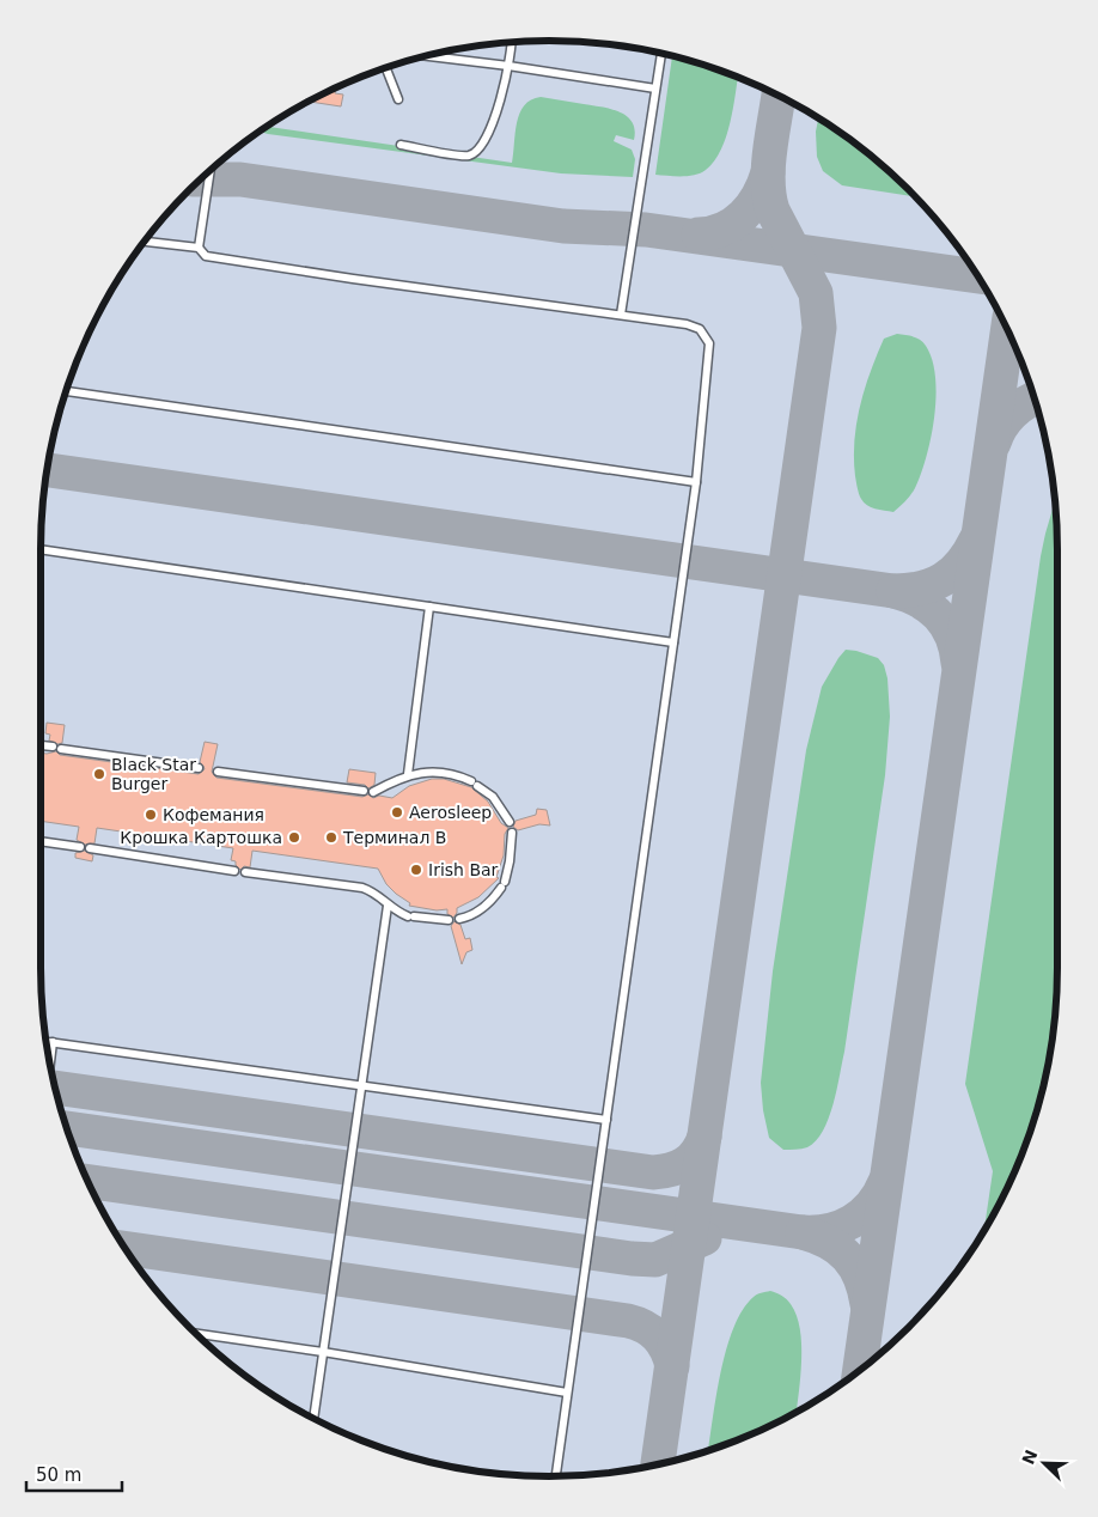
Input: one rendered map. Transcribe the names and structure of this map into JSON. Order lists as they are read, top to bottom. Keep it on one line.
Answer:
{"places":["Black Star Burger","Aerosleep","Кофемания","Крошка Картошка","Терминал B","Irish Bar"],"scale_bar":"50 m","north":"top left"}
